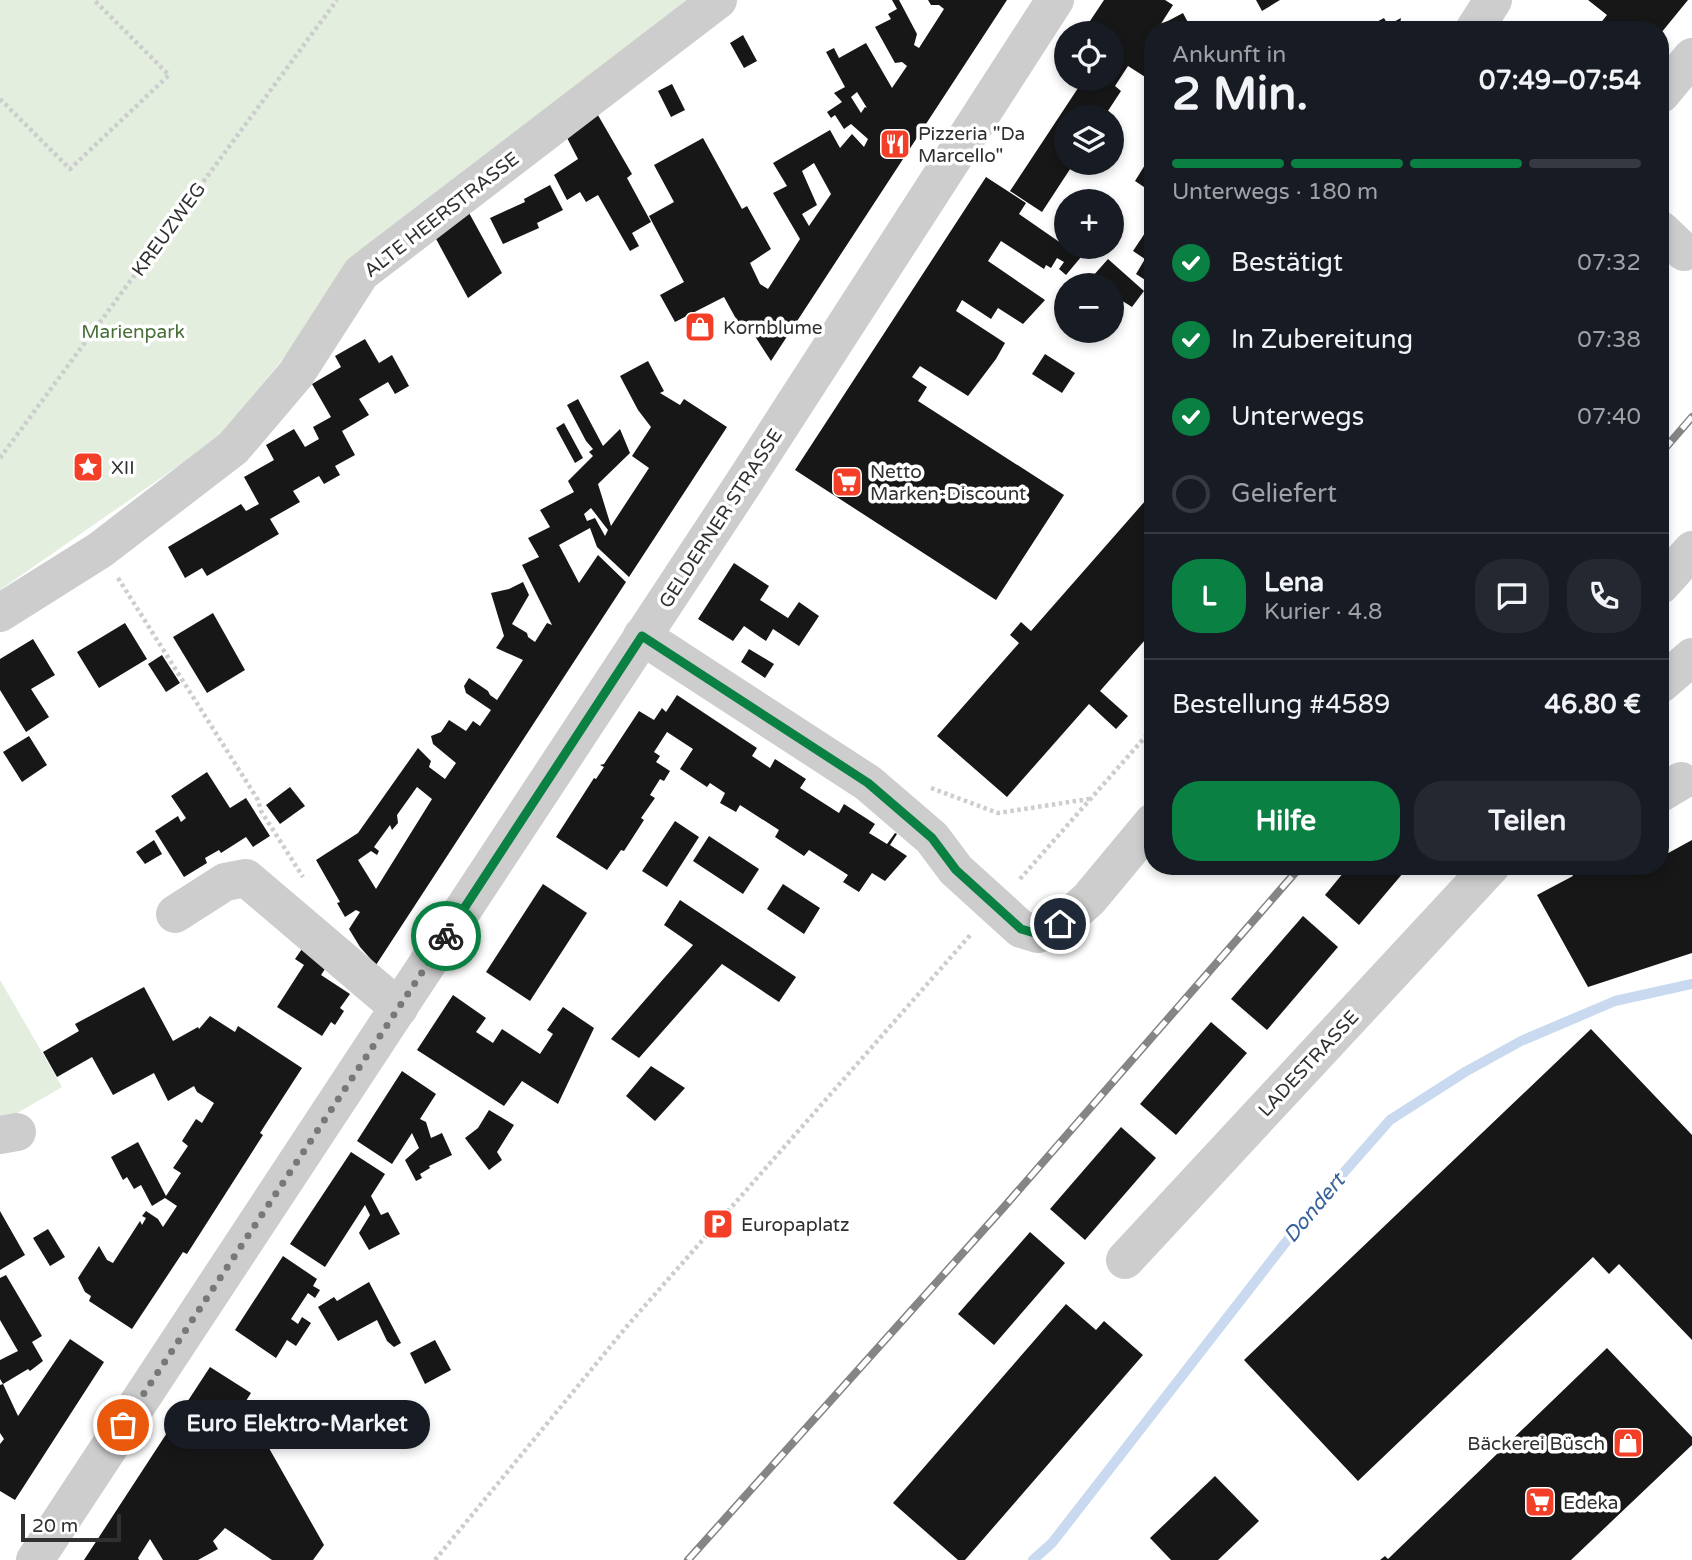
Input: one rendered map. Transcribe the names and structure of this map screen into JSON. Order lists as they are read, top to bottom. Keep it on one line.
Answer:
{"streets":{"street":["ALTE HEERSTRASSE","GELDERNER STRASSE","LADESTRASSE"],"path":["KREUZWEG"]},"water":["Dondert"],"parks":["Marienpark"],"places":{"restaurant":["Pizzeria \"Da Marcello\""],"shop":["Kornblume","Bäckerei Büsch"],"place":["XII"],"supermarket":["Netto Marken-Discount","Edeka"],"parking":["Europaplatz"],"other":["Euro Elektro-Market"]},"scale_bar":"20 m","page":{"map_buttons":["+","−"],"heading":["2 Min.","Ankunft in","07:49–07:54"],"panel":["Lena","Kurier · 4.8","Bestellung #4589","46.80 €"],"bar":"Unterwegs · 180 m","list":[["Bestätigt","07:32"],["In Zubereitung","07:38"],["Unterwegs","07:40"],"Geliefert"],"round":"L","buttons":["Hilfe","Teilen"],"bubble":"Euro Elektro-Market","scale":"20 m"}}
